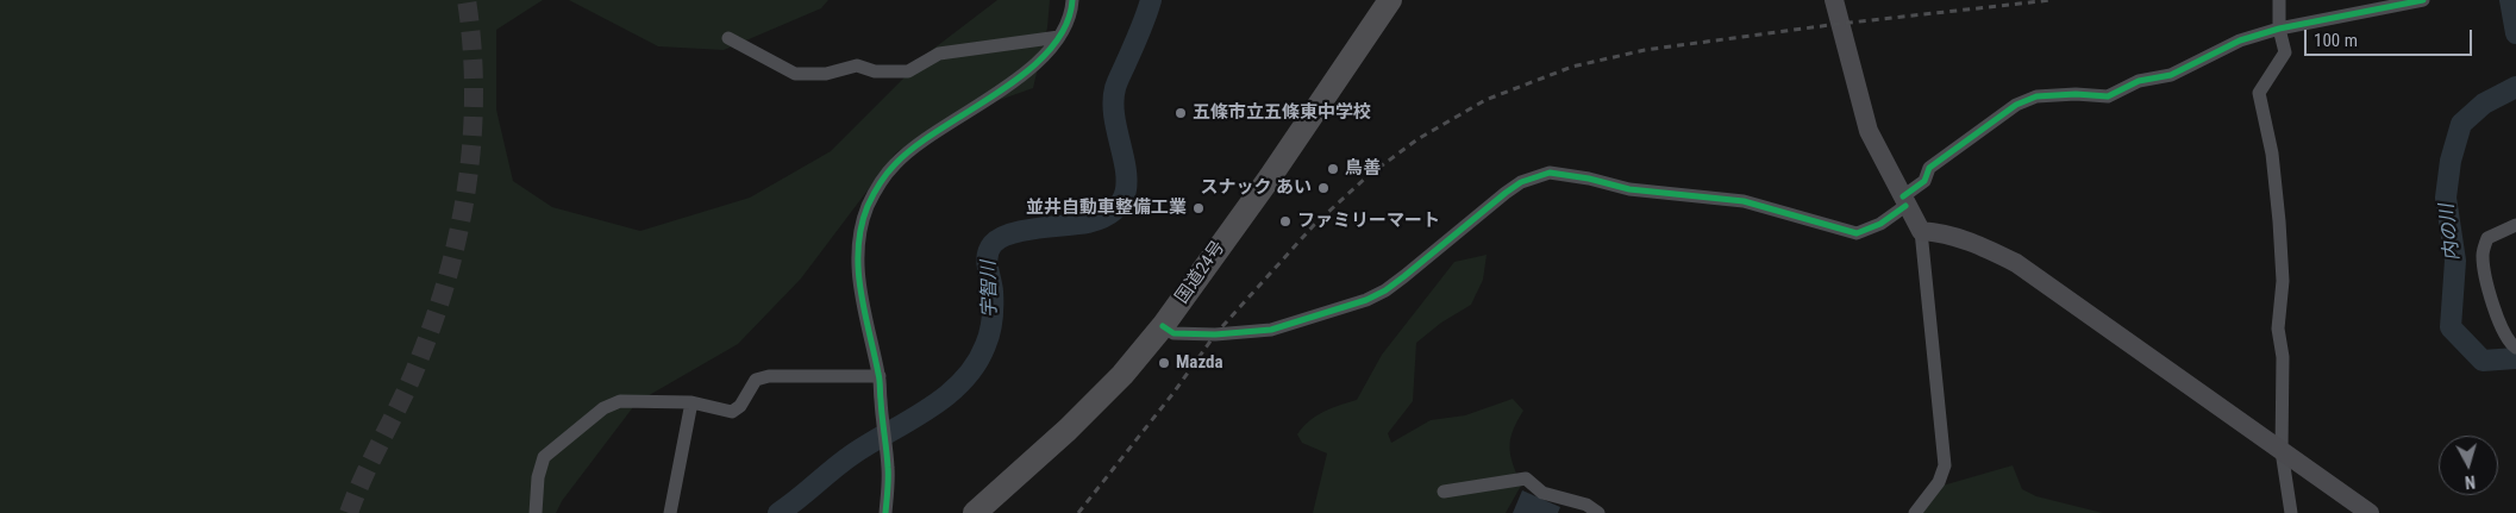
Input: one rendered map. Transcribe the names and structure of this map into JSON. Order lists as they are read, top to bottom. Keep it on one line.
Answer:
{"streets":{"highway":["国道24号"]},"water":["内の川","宇智川"],"places":["五條市立五條東中学校","鳥善","スナック あい","並井自動車整備工業","ファミリーマート","Mazda"],"scale_bar":"100 m","north":"bottom"}
